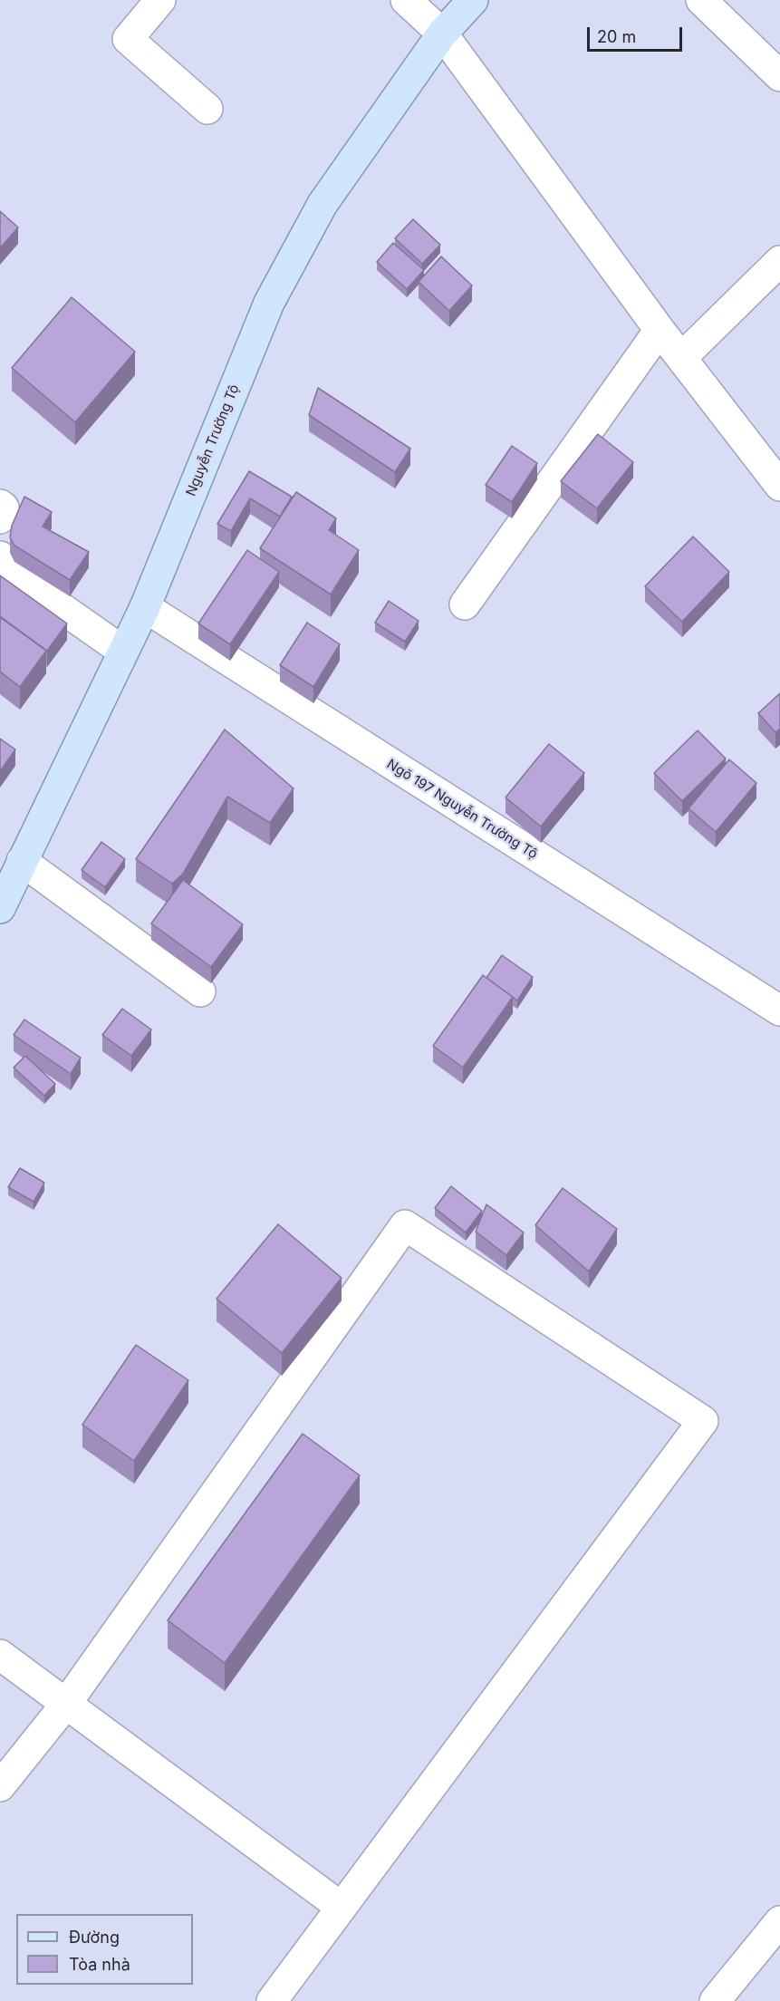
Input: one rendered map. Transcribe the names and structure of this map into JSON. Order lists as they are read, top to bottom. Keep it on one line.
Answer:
{"streets":{"main road":["Nguyễn Trường Tộ"],"street":["Ngõ 197 Nguyễn Trường Tộ"]},"crossings":[["Nguyễn Trường Tộ","Ngõ 197 Nguyễn Trường Tộ"]],"legend":["Đường","Tòa nhà"],"scale_bar":"20 m"}
